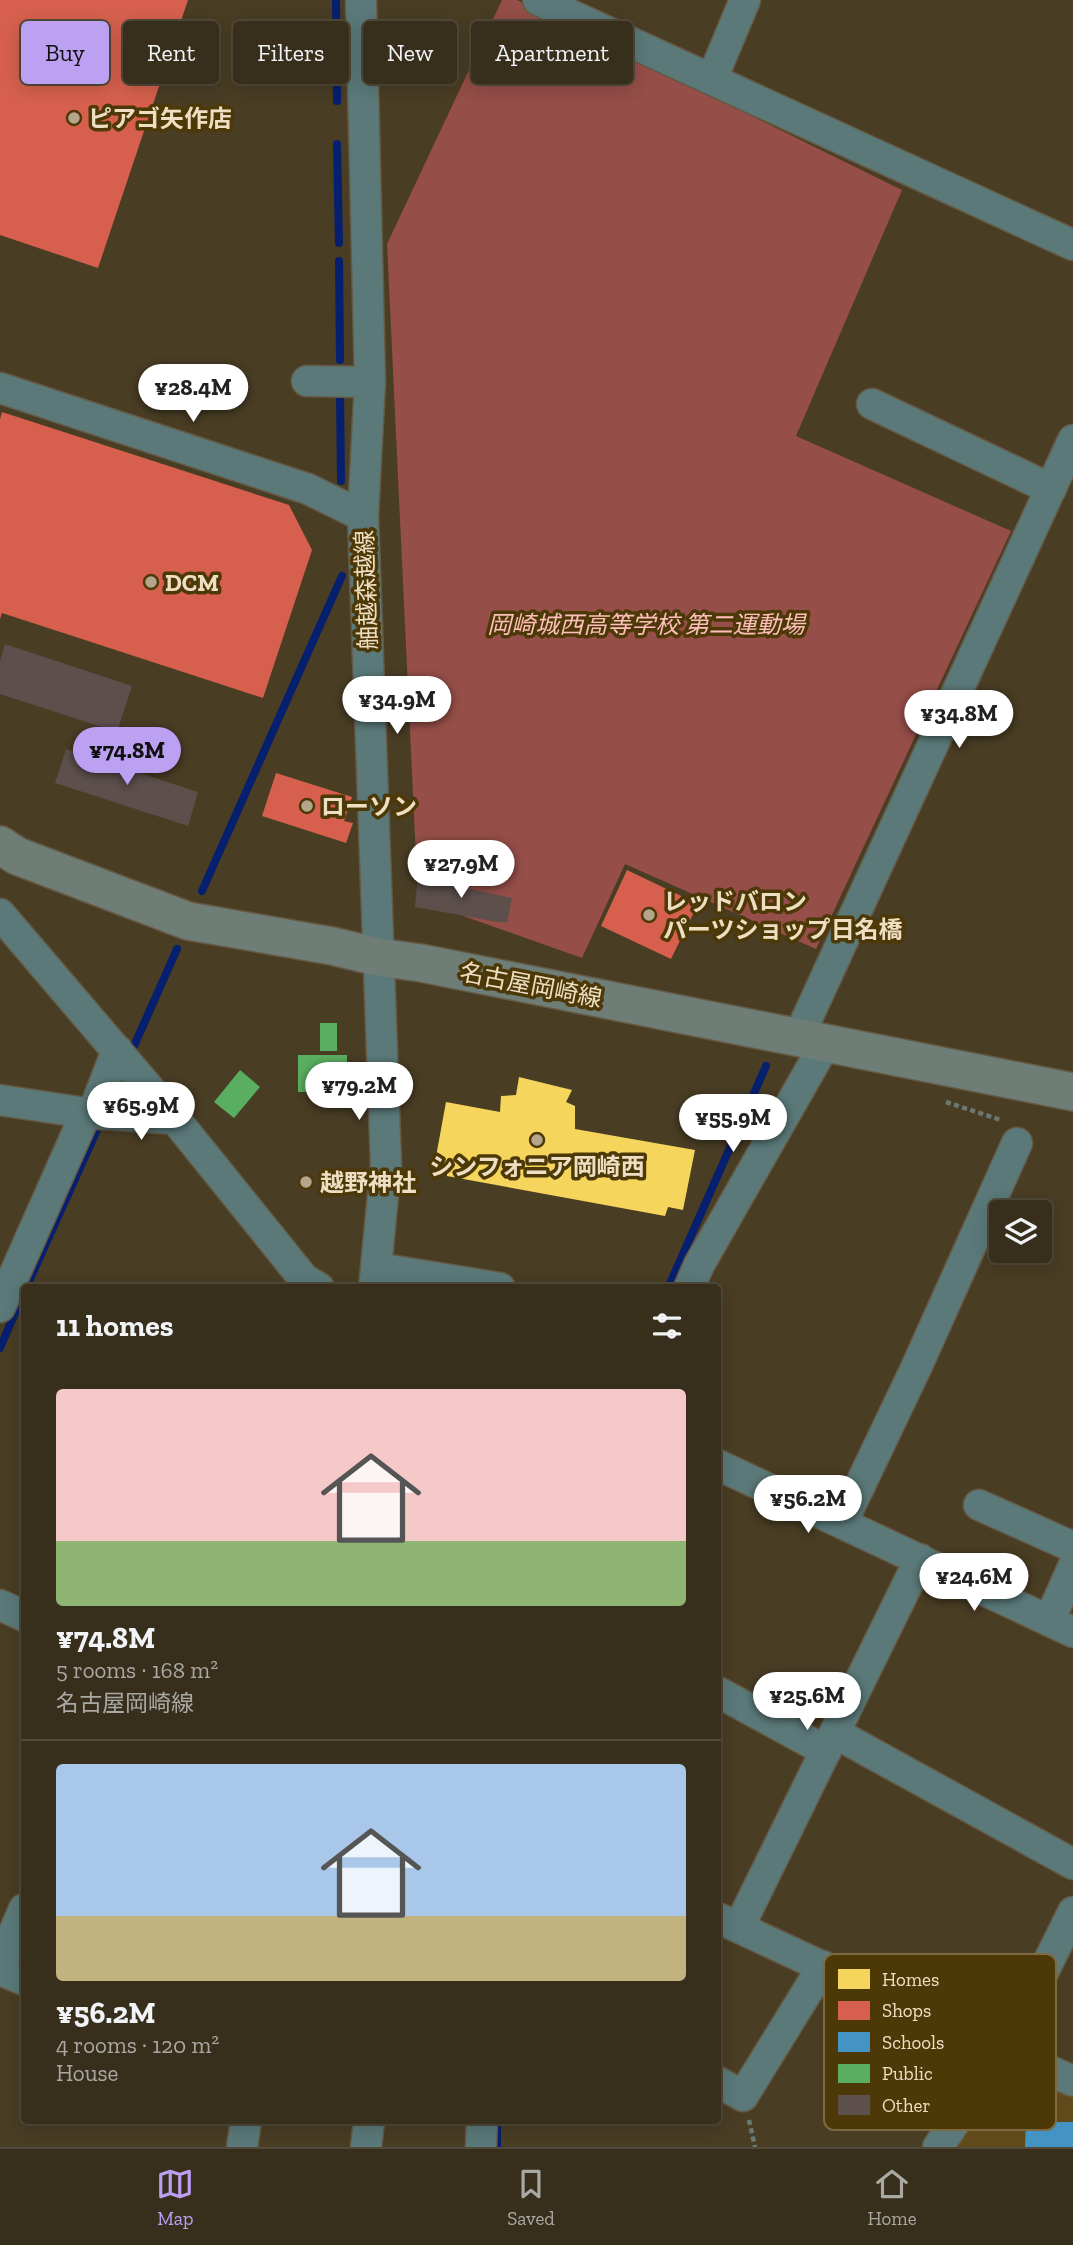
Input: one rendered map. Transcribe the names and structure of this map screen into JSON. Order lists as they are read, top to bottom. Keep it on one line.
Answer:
{"streets":{"main road":["名古屋岡崎線"],"street":["舳越森越線"]},"crossings":[["舳越森越線","名古屋岡崎線"]],"parks":["岡崎城西高等学校 第二運動場"],"places":["ピアゴ矢作店","DCM","ローソン","レッドバロン パーツショップ日名橋","シンフォニア岡崎西","越野神社"],"legend":["Homes","Shops","Schools","Public","Other"],"page":{"chip":["Buy","Rent","Filters","New","Apartment"],"price":["¥28.4M","¥34.9M","¥34.8M","¥74.8M","¥27.9M","¥79.2M","¥65.9M","¥55.9M","¥56.2M","¥24.6M","¥25.6M"],"heading":"11 homes","list":[{"name":"¥74.8M","note":"5 rooms · 168 m² · 名古屋岡崎線"},{"name":"¥56.2M","note":"4 rooms · 120 m² · House"}],"tabs":["Map","Saved","Home"]}}
